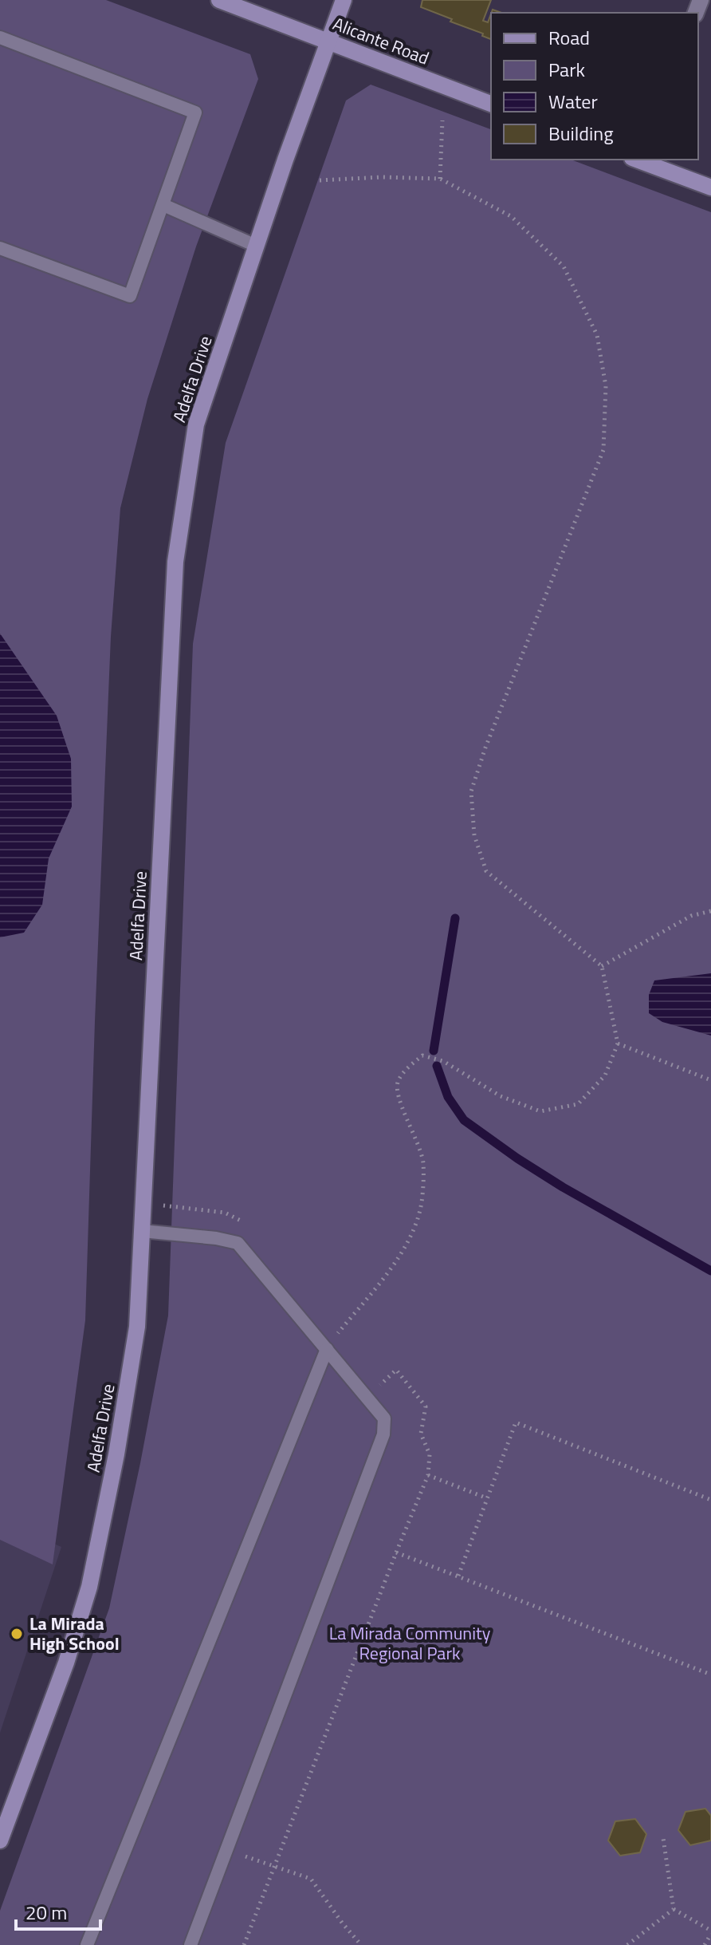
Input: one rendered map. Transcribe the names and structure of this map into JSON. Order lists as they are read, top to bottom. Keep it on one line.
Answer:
{"streets":{"street":["Alicante Road","Adelfa Drive"]},"crossings":[["Alicante Road","Adelfa Drive"]],"parks":["La Mirada Community Regional Park"],"places":["La Mirada High School"],"legend":["Road","Park","Water","Building"],"scale_bar":"20 m"}
